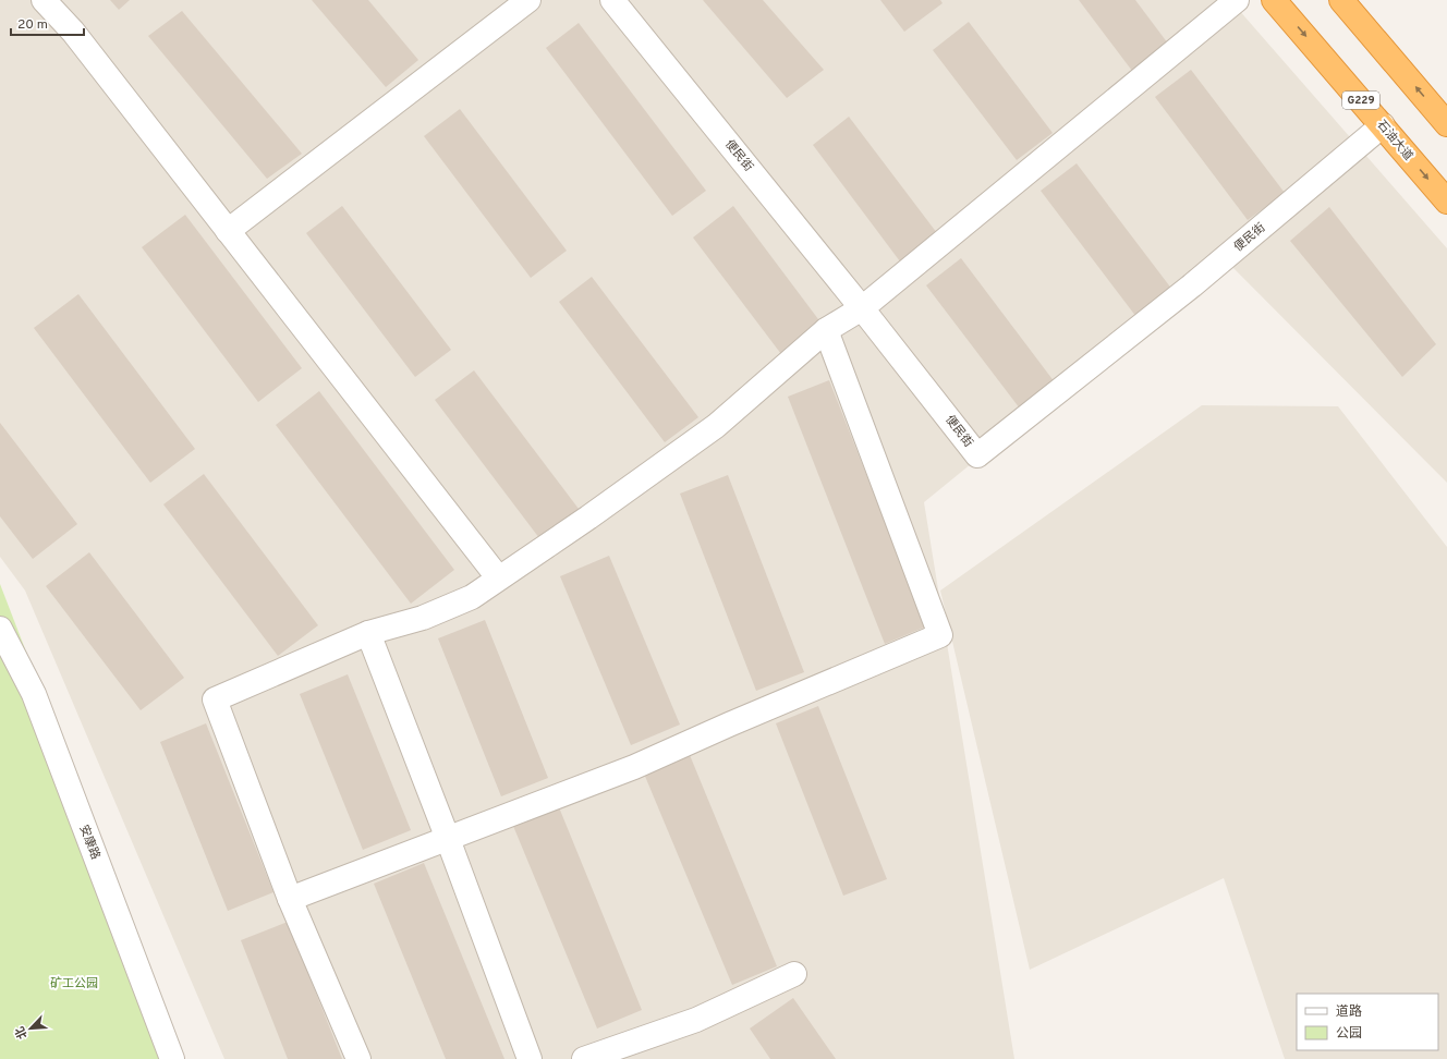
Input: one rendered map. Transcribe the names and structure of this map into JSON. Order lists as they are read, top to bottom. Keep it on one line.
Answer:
{"streets":{"highway":["G229","石油大道"],"street":["便民街","安康路"]},"crossings":[["石油大道","便民街"]],"parks":["矿工公园"],"legend":["道路","公园"],"scale_bar":"20 m","north":"bottom left"}
